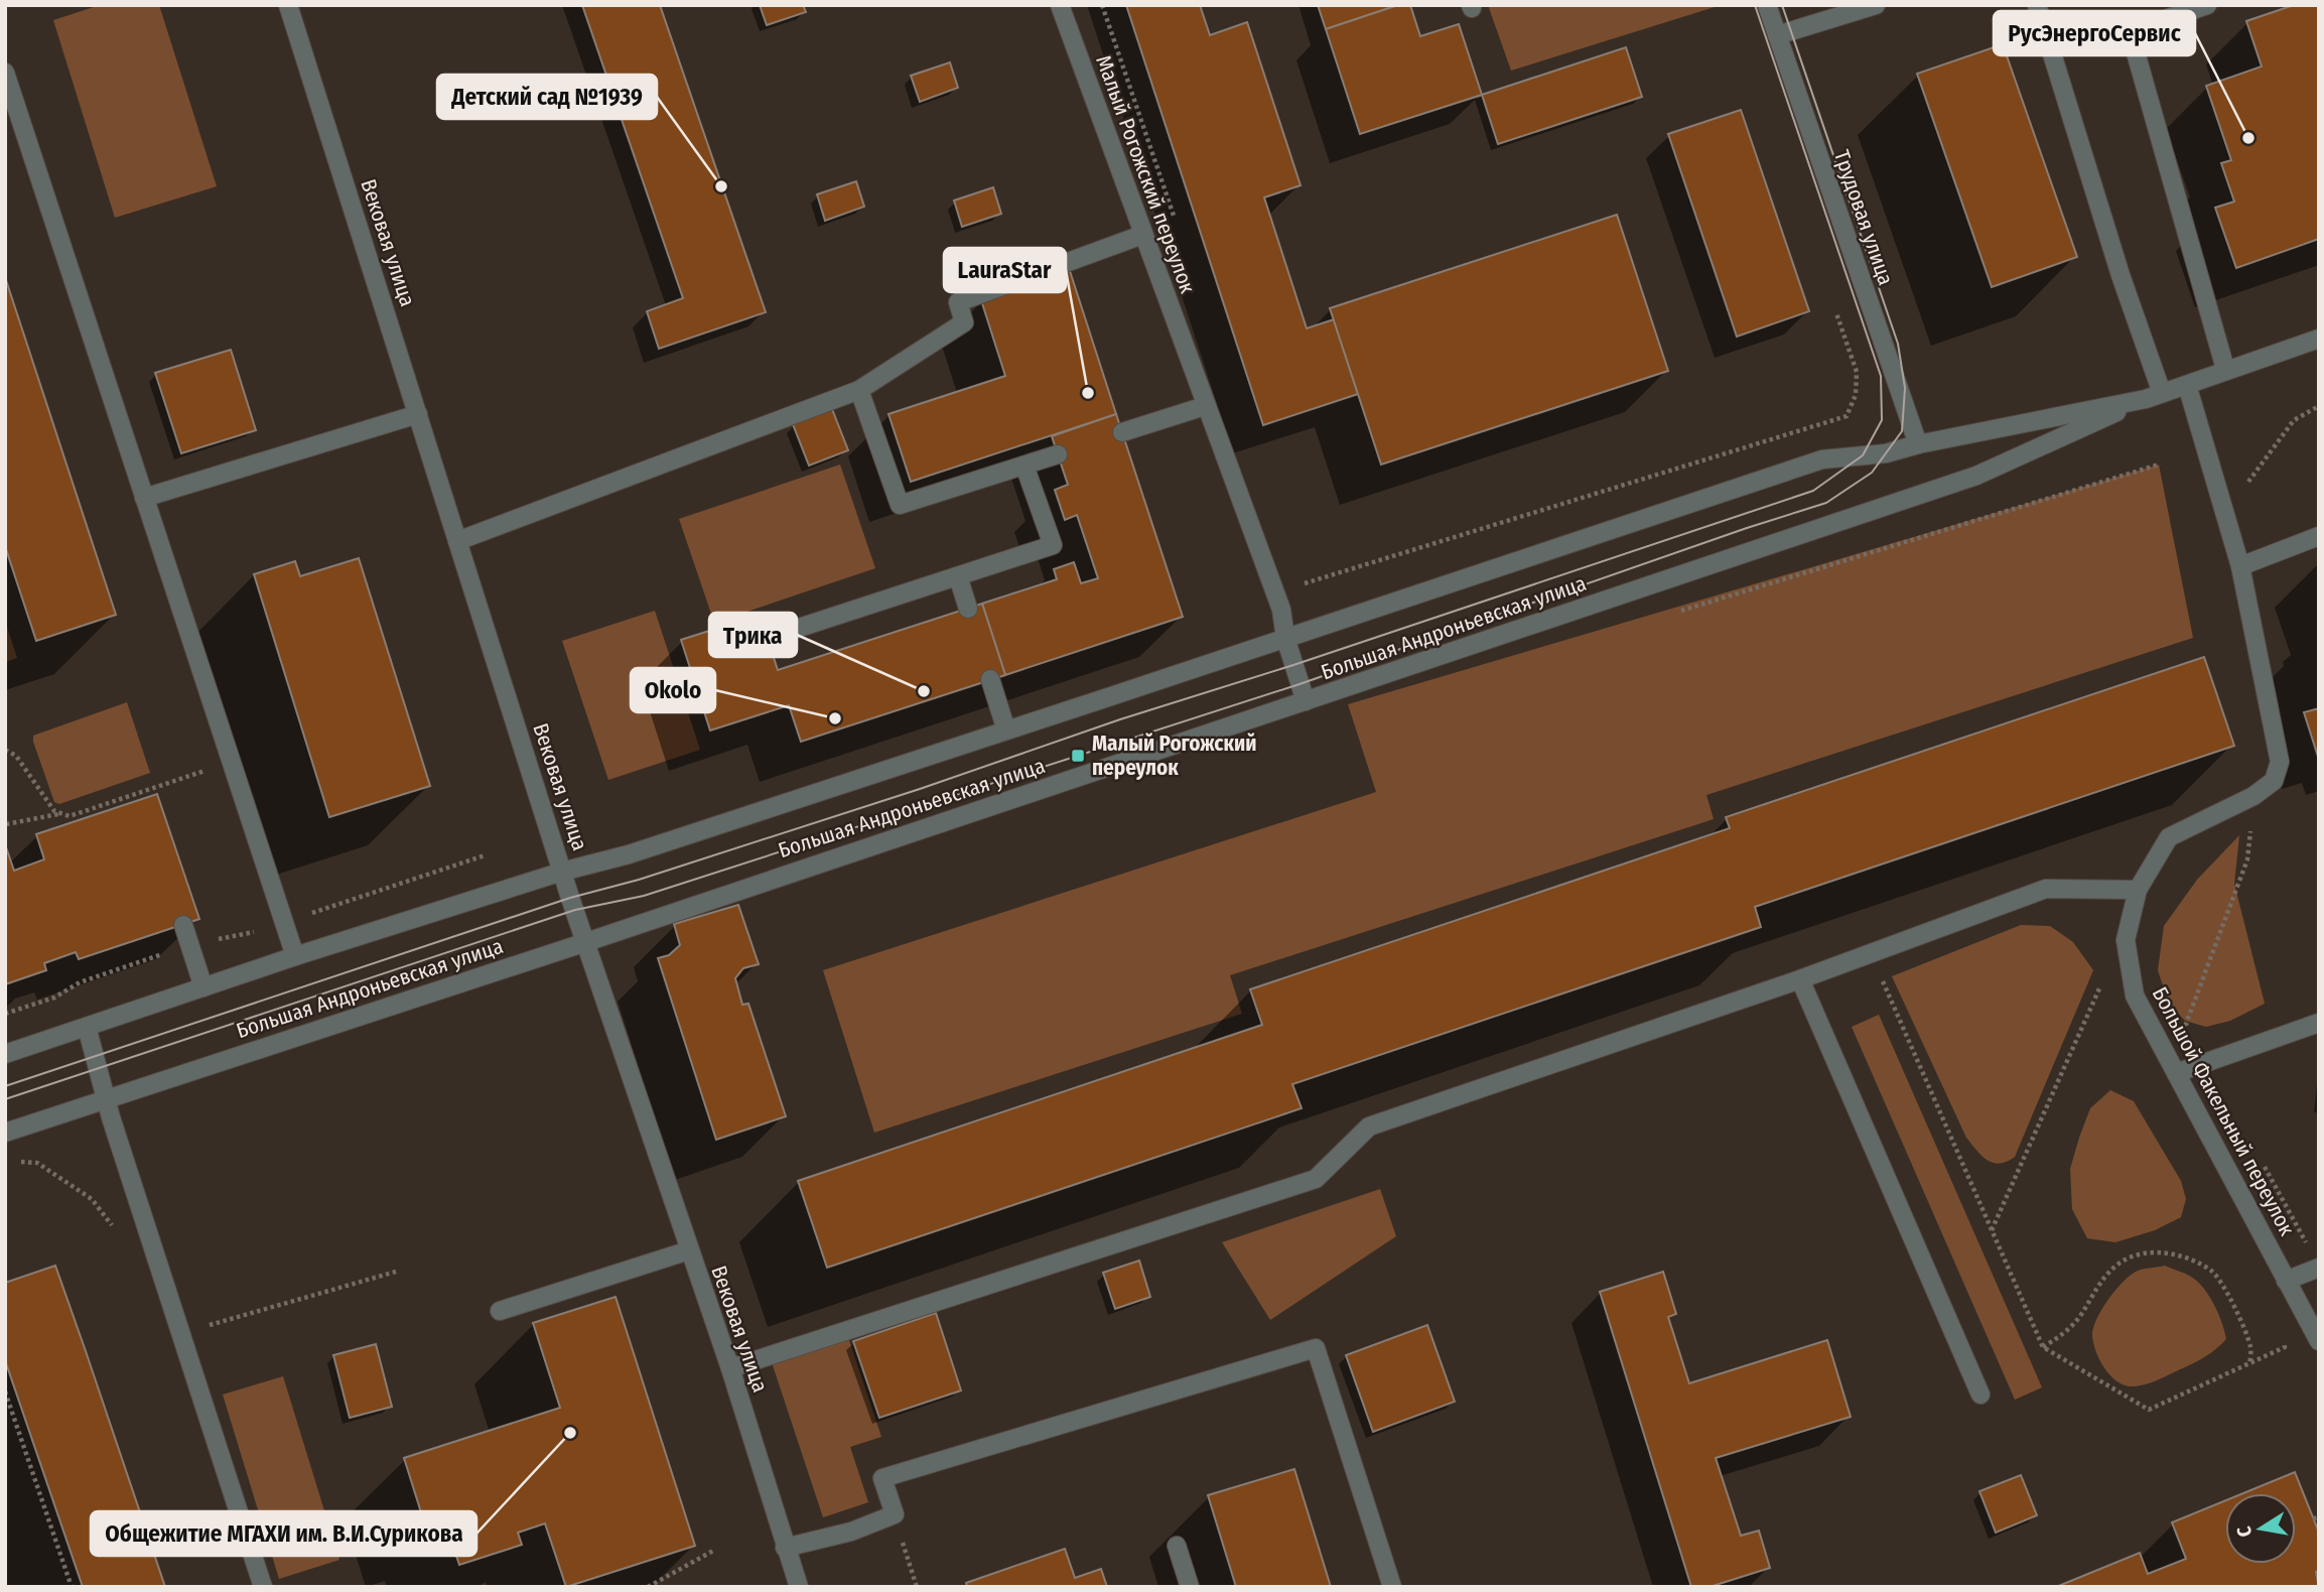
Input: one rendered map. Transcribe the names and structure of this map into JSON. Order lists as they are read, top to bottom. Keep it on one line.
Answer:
{"streets":{"street":["Малый Рогожский переулок","Трудовая улица","Вековая улица","Большая Андроньевская улица","Большой Факельный переулок"]},"crossings":[["Малый Рогожский переулок","Большая Андроньевская улица"],["Трудовая улица","Большая Андроньевская улица"],["Вековая улица","Большая Андроньевская улица"],["Большая Андроньевская улица","Большой Факельный переулок"]],"places":{"other":["РусЭнергоСервис","Детский сад №1939","LauraStar","Трика","Okolo","Общежитие МГАХИ им. В.И.Сурикова"],"transit":["Малый Рогожский переулок"]},"north":"left"}
